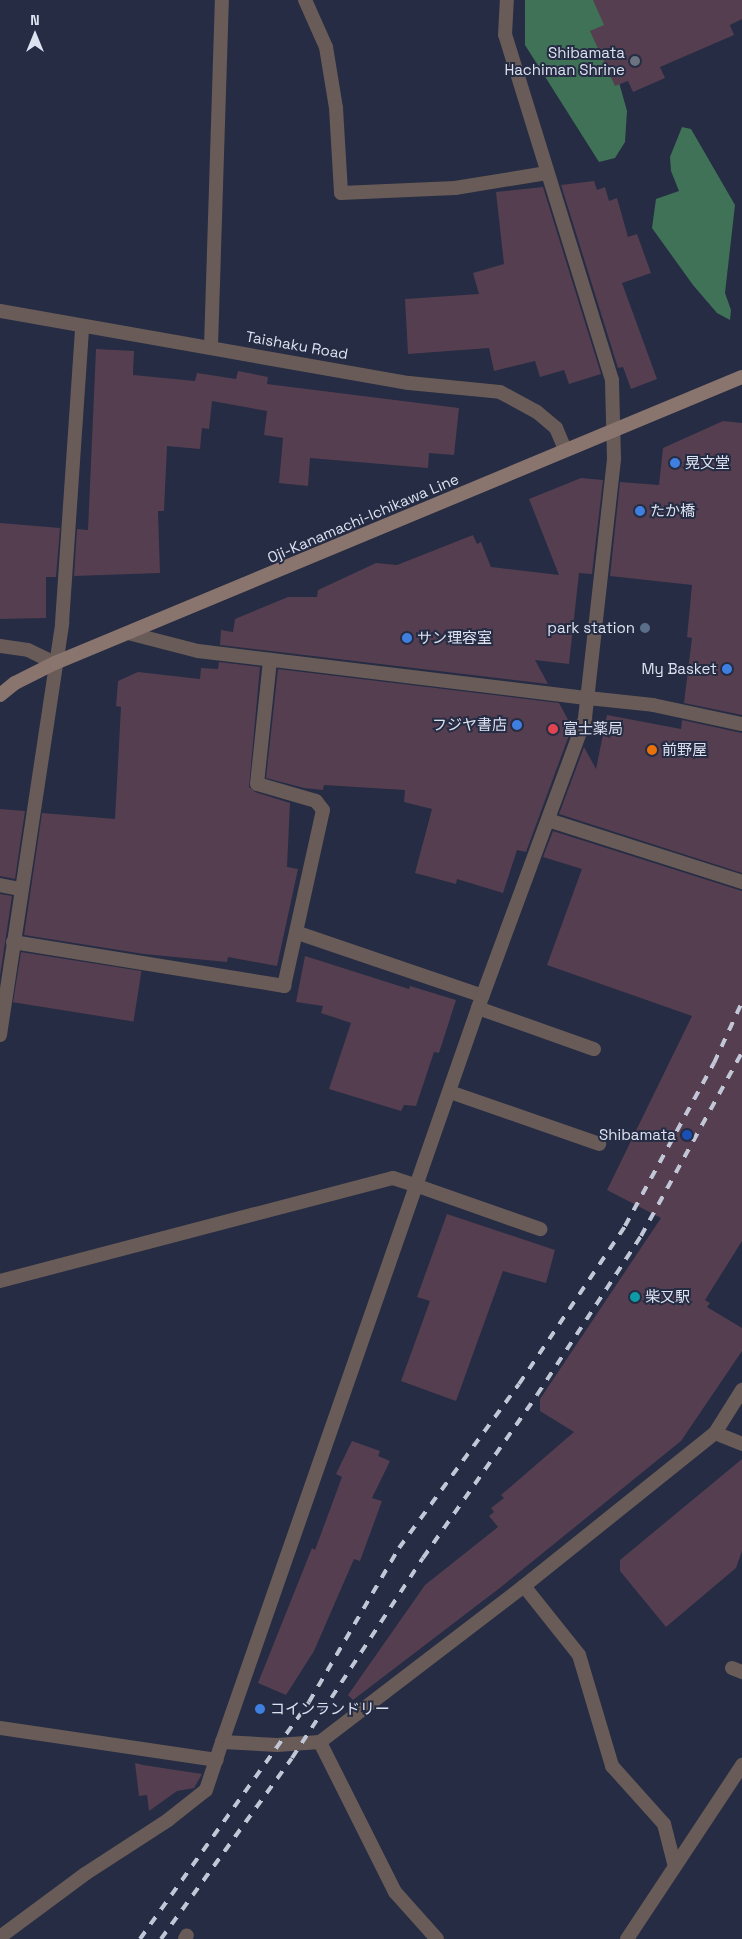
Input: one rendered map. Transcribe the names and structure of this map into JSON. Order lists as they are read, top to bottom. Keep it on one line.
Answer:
{"streets":{"main road":["Oji-Kanamachi-Ichikawa Line"],"street":["Taishaku Road"]},"crossings":[["Taishaku Road","Oji-Kanamachi-Ichikawa Line"]],"places":["Shibamata Hachiman Shrine","晃文堂","たか橋","park station","サン理容室","My Basket","フジヤ書店","富士薬局","前野屋","Shibamata","柴又駅","コインランドリー"],"north":"top"}
